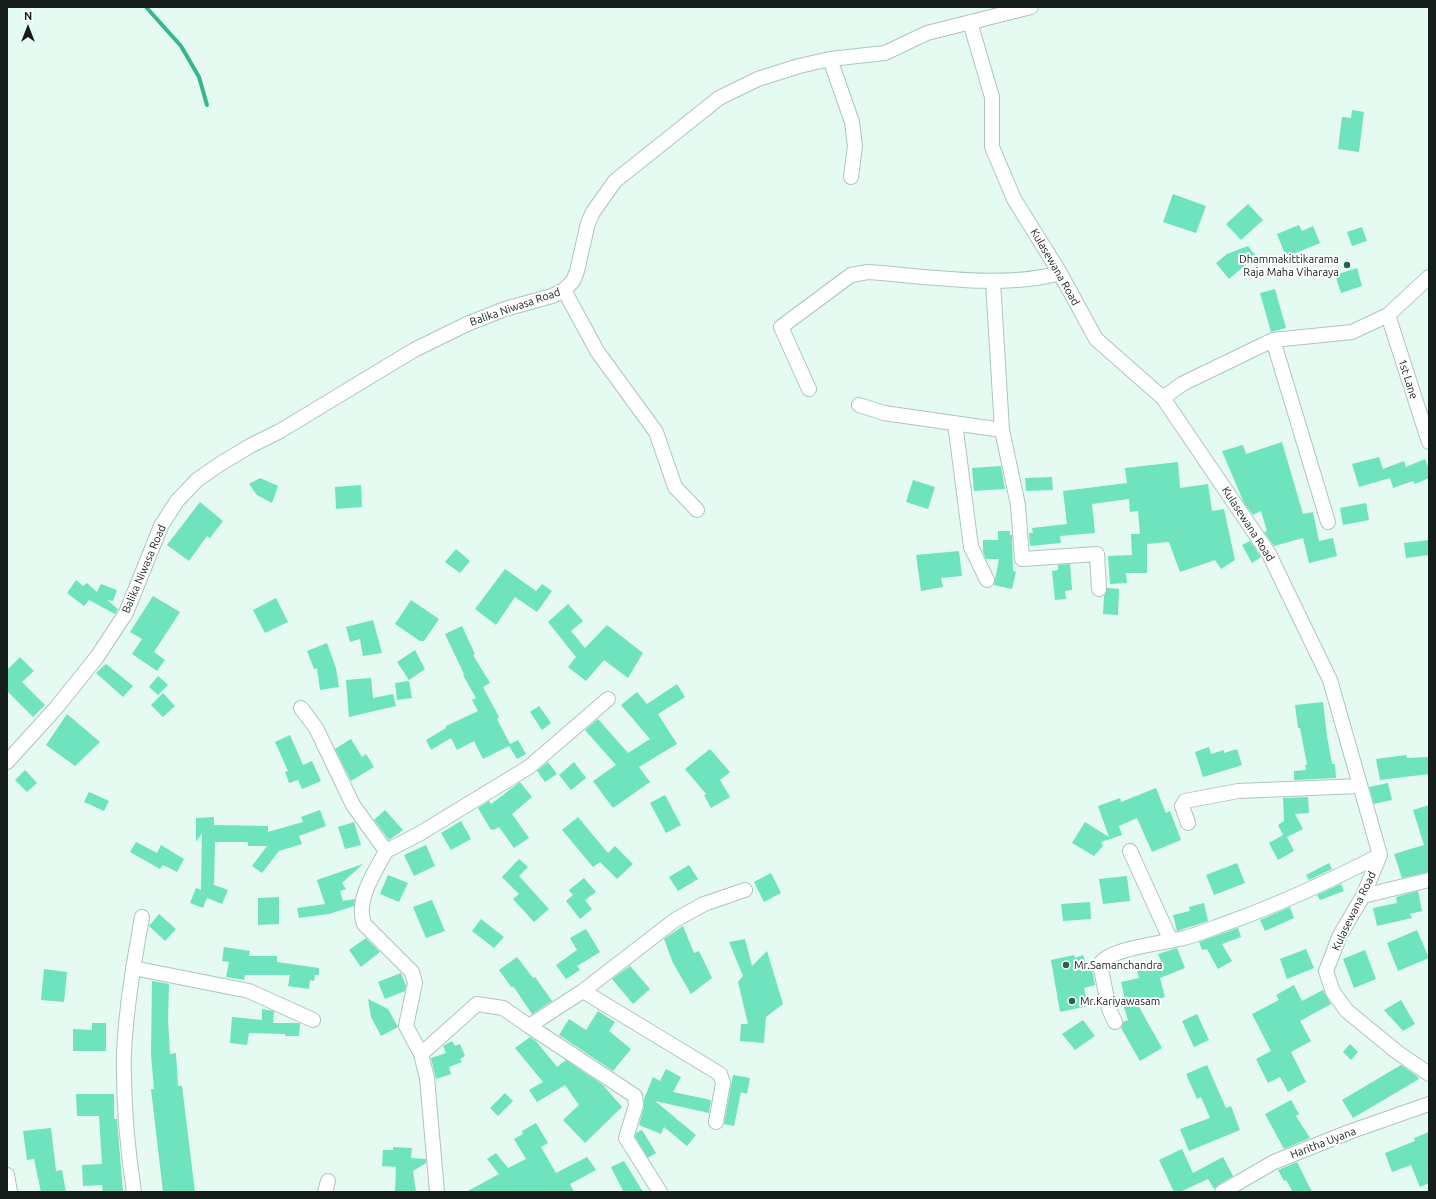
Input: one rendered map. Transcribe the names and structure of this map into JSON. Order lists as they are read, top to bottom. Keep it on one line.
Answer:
{"streets":{"street":["Kulasewana Road","Balika Niwasa Road","1st Lane","Haritha Uyana"]},"crossings":[["Kulasewana Road","Balika Niwasa Road"]],"places":["Dhammakittikarama Raja Maha Viharaya","Mr.Samanchandra","Mr.Kariyawasam"],"north":"top"}
